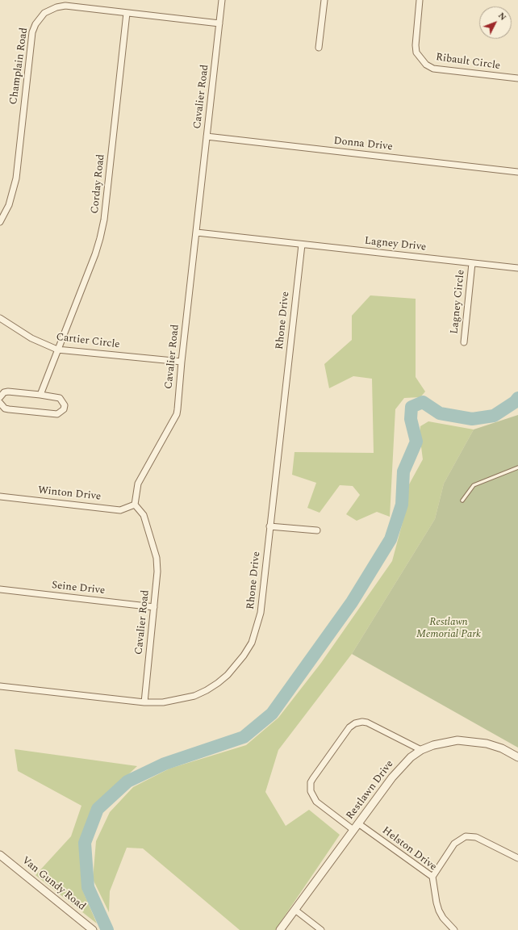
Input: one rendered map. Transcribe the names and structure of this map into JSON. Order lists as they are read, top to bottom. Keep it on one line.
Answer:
{"streets":{"street":["Ribault Circle","Champlain Road","Cavalier Road","Donna Drive","Corday Road","Lagney Drive","Lagney Circle","Rhone Drive","Cartier Circle","Winton Drive","Seine Drive","Restlawn Drive","Helston Drive","Van Gundy Road"]},"crossings":[["Champlain Road","Cavalier Road"],["Champlain Road","Corday Road"],["Cavalier Road","Donna Drive"],["Cavalier Road","Lagney Drive"],["Cavalier Road","Rhone Drive"],["Cavalier Road","Cartier Circle"],["Cavalier Road","Winton Drive"],["Cavalier Road","Seine Drive"],["Corday Road","Cartier Circle"],["Lagney Drive","Lagney Circle"],["Lagney Drive","Rhone Drive"],["Restlawn Drive","Helston Drive"]],"parks":["Restlawn Memorial Park"],"north":"top right"}
